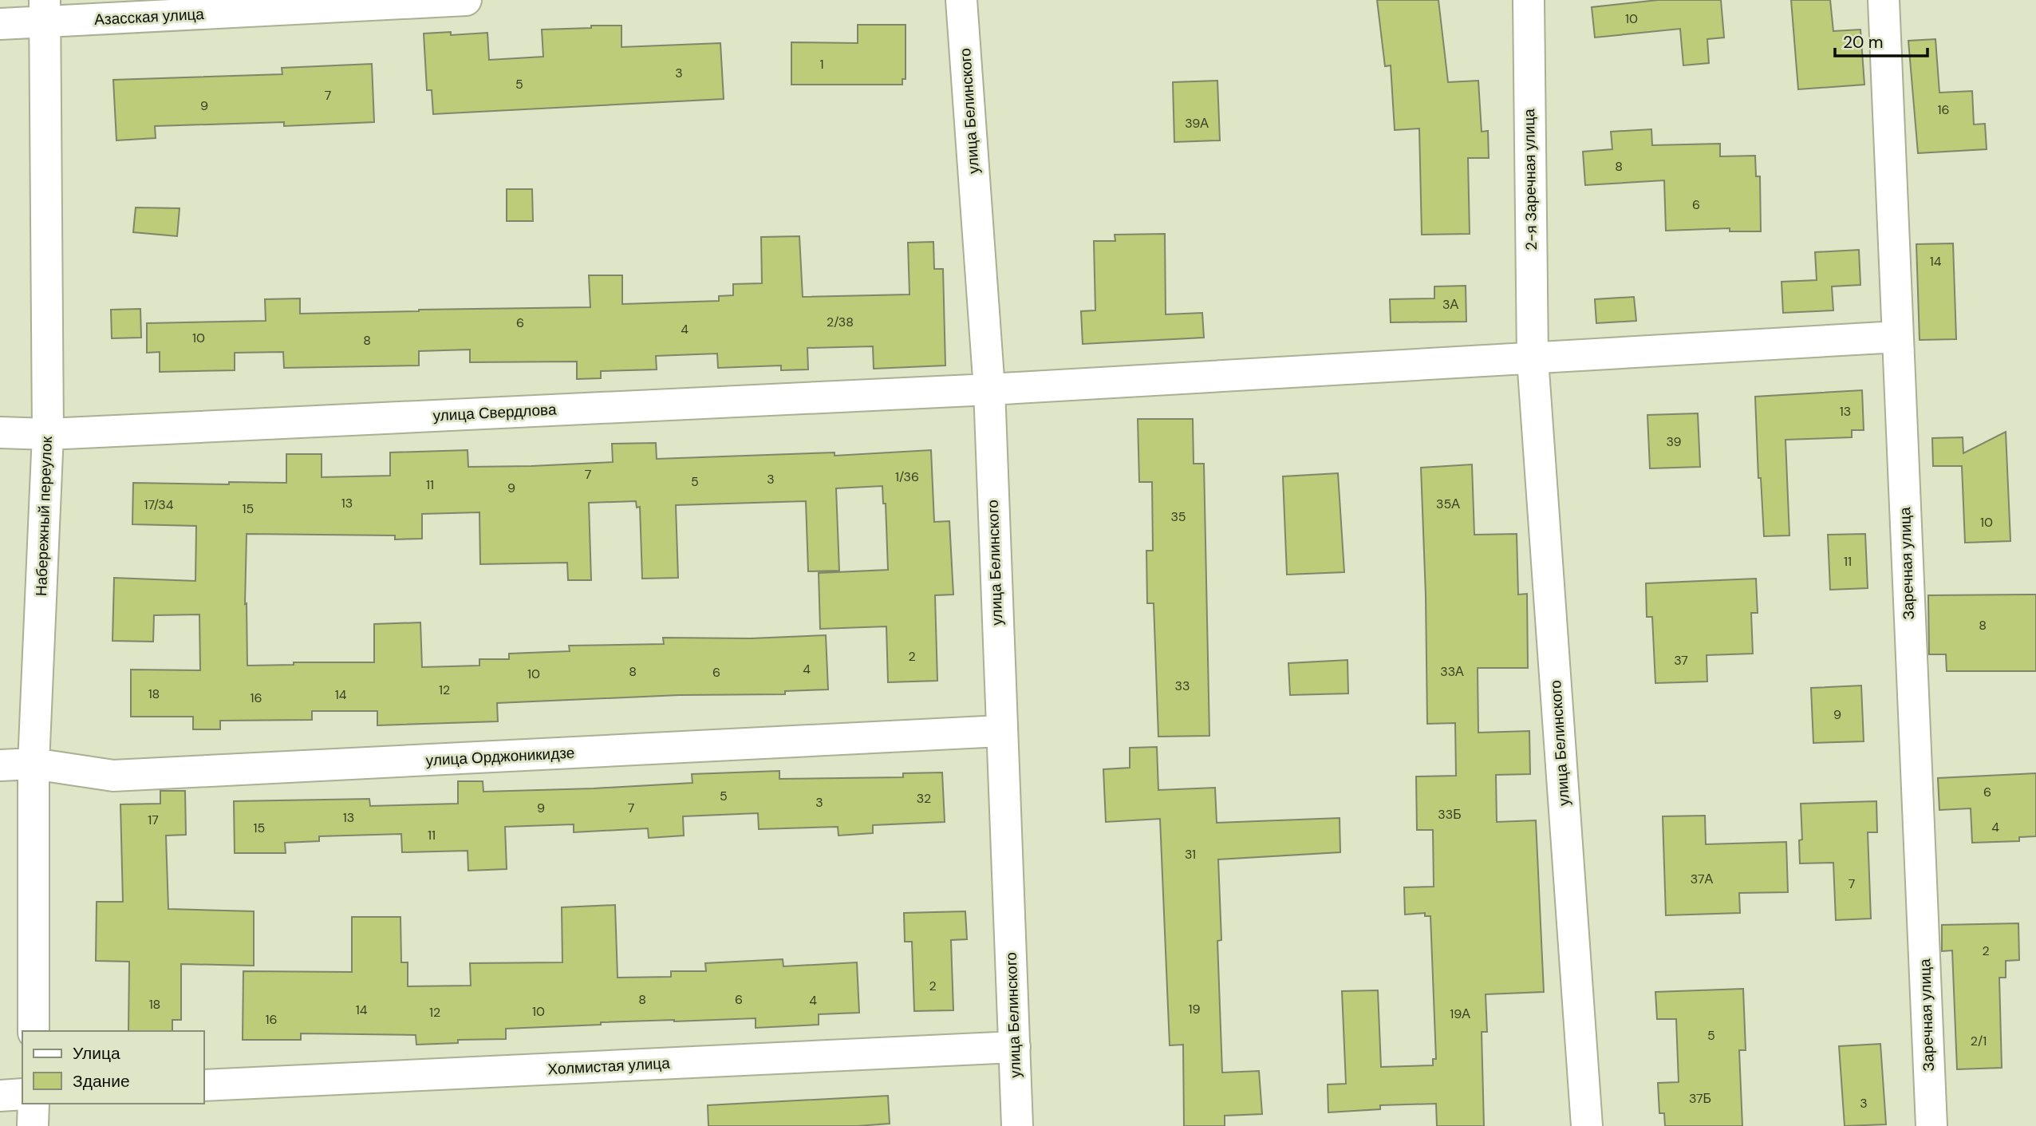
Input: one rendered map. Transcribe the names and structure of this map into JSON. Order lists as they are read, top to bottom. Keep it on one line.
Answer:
{"streets":{"street":["Азасская улица","улица Белинского","2-я Заречная улица","улица Свердлова","Набережный переулок","Заречная улица","улица Орджоникидзе","Холмистая улица"]},"crossings":[["Азасская улица","Набережный переулок"],["улица Белинского","2-я Заречная улица"],["улица Белинского","улица Свердлова"],["улица Белинского","улица Орджоникидзе"],["улица Белинского","Холмистая улица"],["2-я Заречная улица","улица Свердлова"],["улица Свердлова","Набережный переулок"],["улица Свердлова","Заречная улица"],["Набережный переулок","улица Орджоникидзе"]],"house_numbers":["10","1","3","5","7","9","16","39А","8","6","14","3А","2/38","6","4","10","8","13","39","7","1/36","3","5","11","9","13","35А","17/34","15","35","10","11","8","2","37","4","8","33А","6","10","33","12","18","14","16","9","6","5","32","3","9","7","33Б","13","17","4","15","11","31","37А","7","2","2","8","6","4","18","19","14","10","12","19А","16","5","2/1","37Б","3"],"legend":["Улица","Здание"],"scale_bar":"20 m"}
